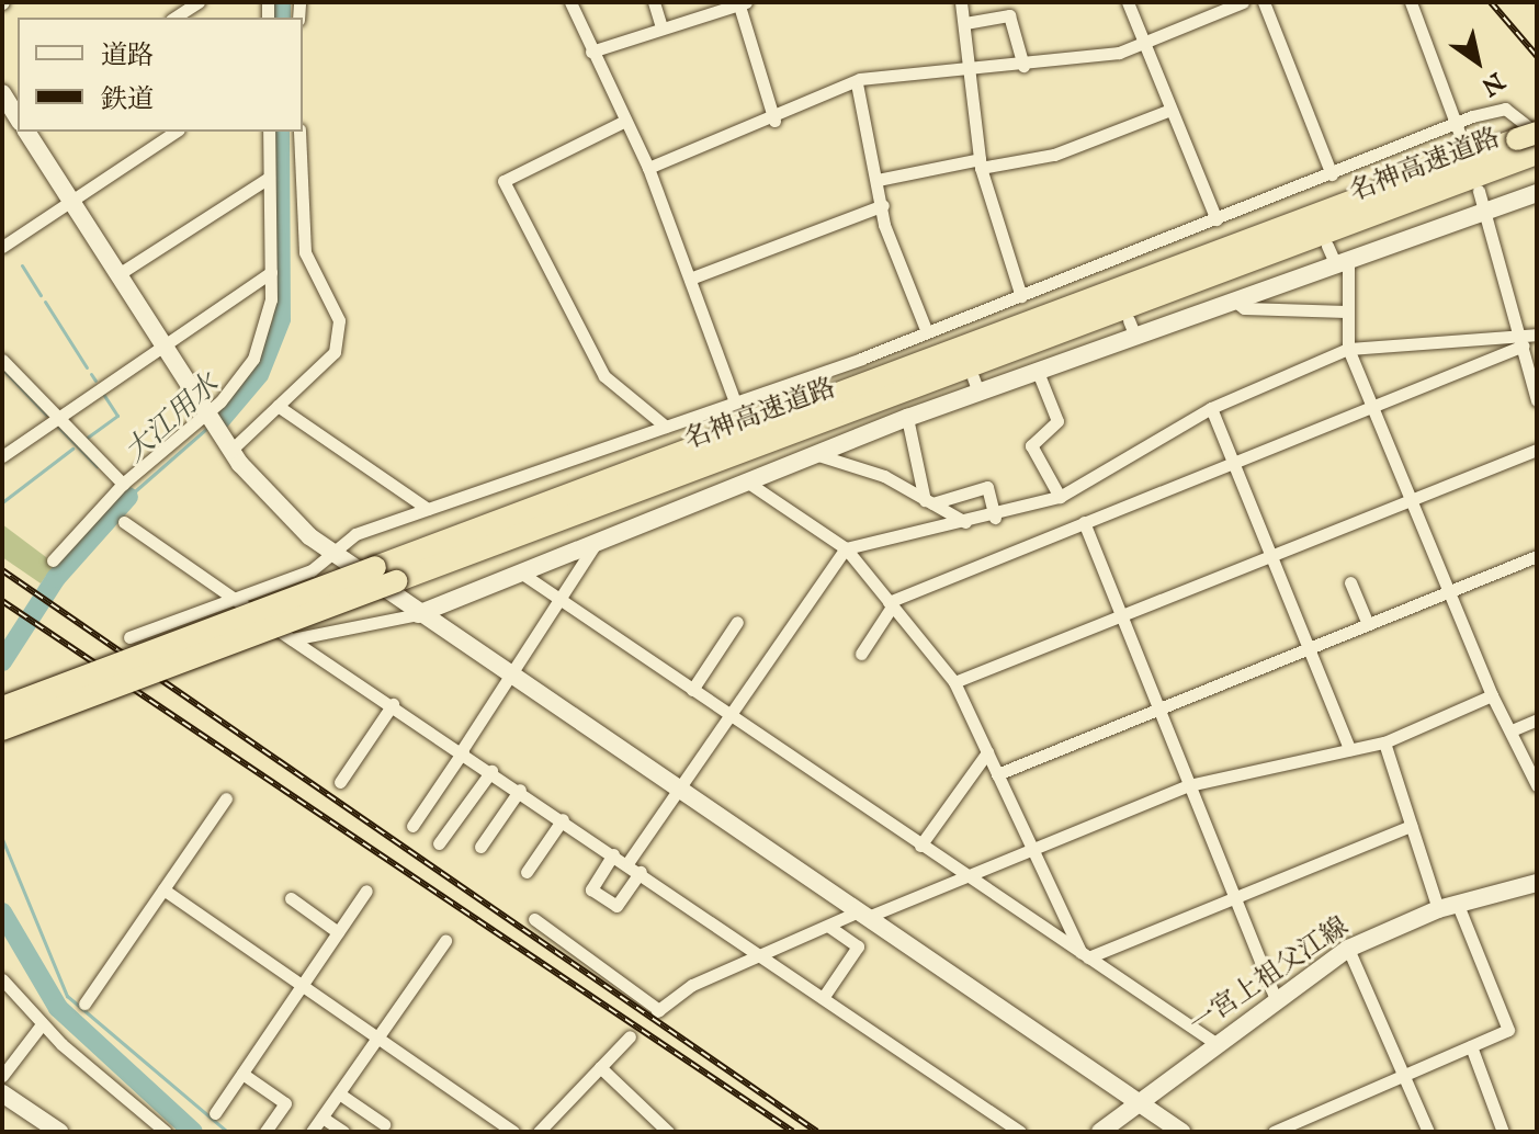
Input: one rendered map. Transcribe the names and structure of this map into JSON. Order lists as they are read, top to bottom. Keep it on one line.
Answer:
{"streets":{"highway":["名神高速道路"],"street":["一宮上祖父江線"]},"water":["大江用水"],"legend":["道路","鉄道"],"north":"bottom right"}
